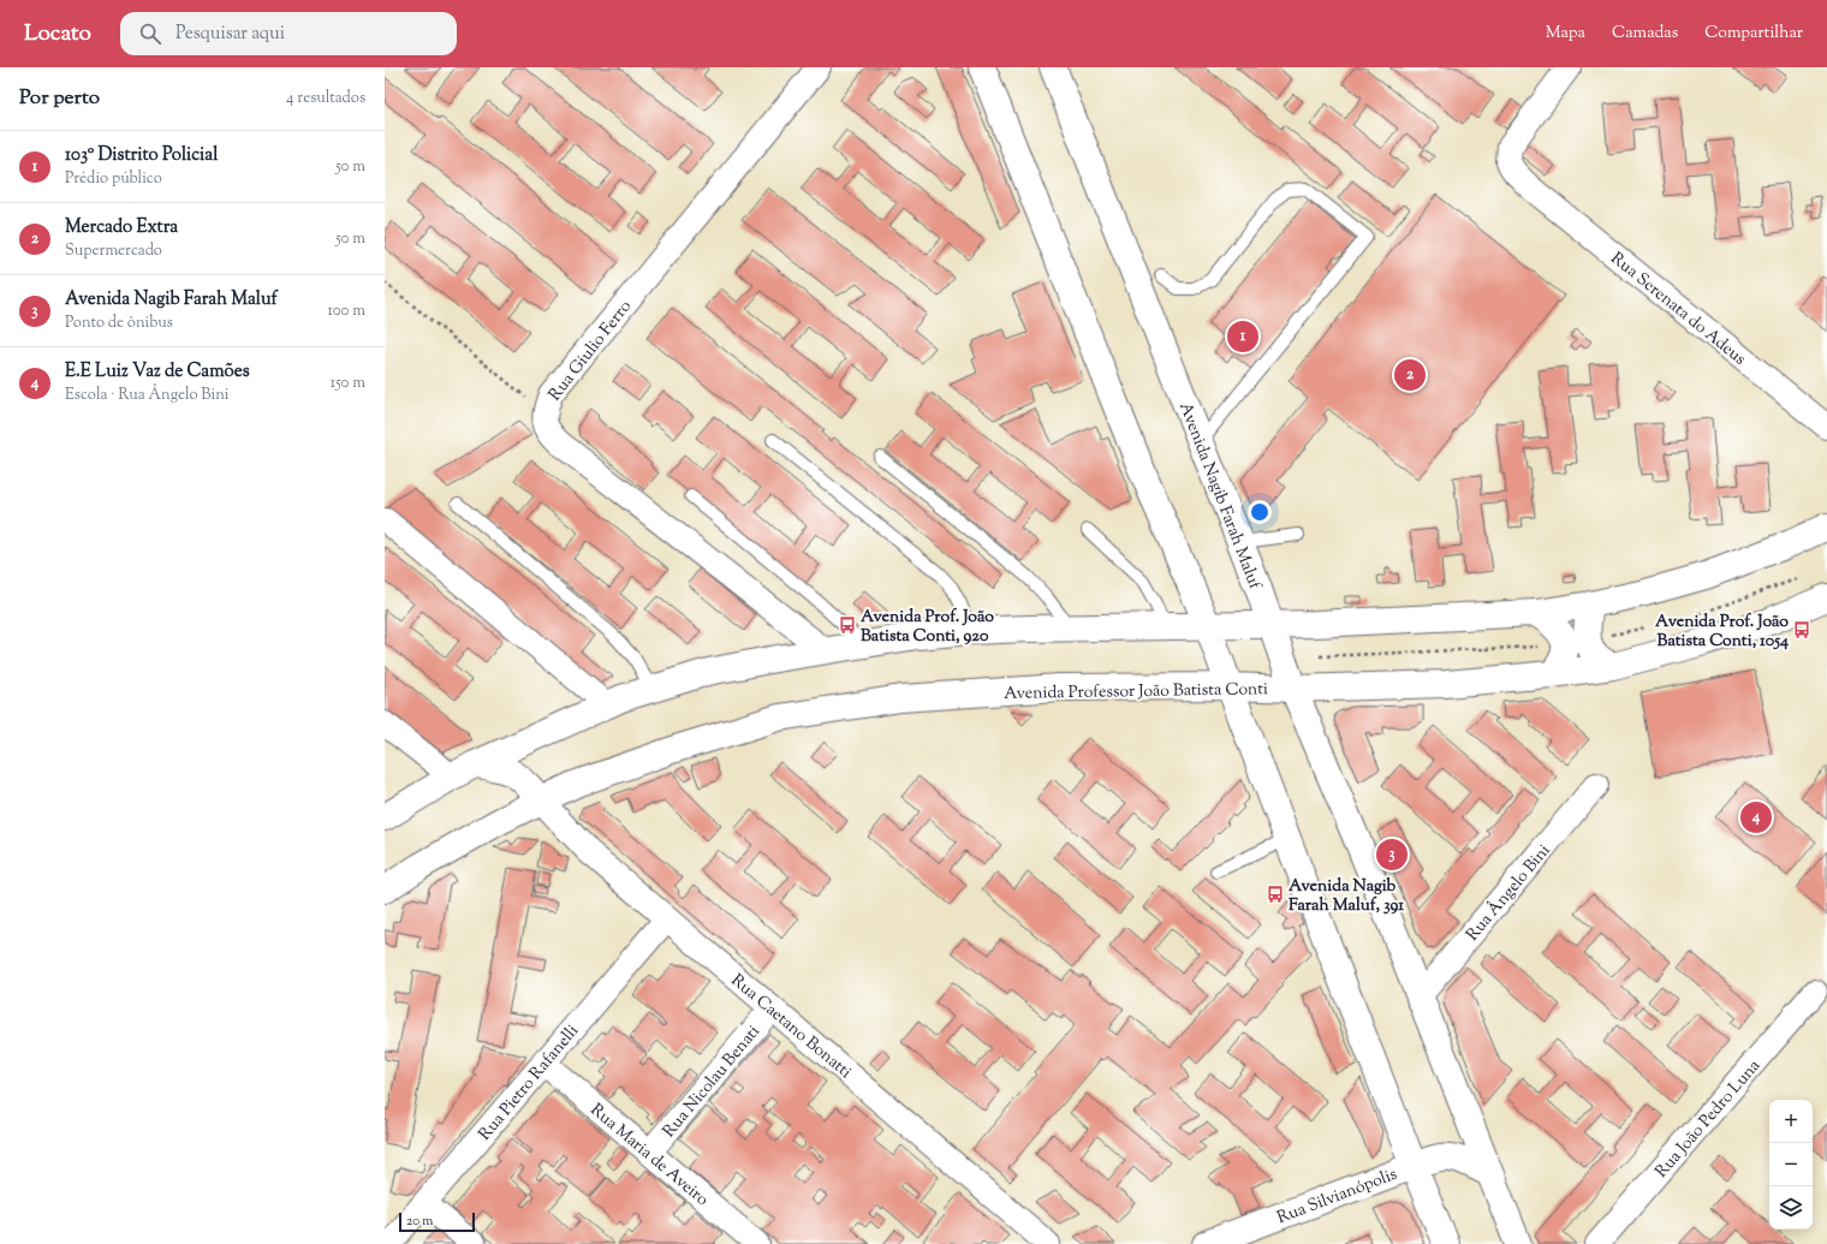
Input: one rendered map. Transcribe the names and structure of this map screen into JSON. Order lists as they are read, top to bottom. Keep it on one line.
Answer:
{"streets":{"main road":["Avenida Nagib Farah Maluf","Avenida Professor João Batista Conti","Rua Silvianópolis"],"street":["Rua Serenata do Adeus","Rua Giulio Ferro","Rua Ângelo Bini","Rua Caetano Bonatti","Rua Nicolau Benati","Rua Pietro Rafanelli","Rua João Pedro Luna","Rua Maria de Aveiro"]},"crossings":[["Avenida Nagib Farah Maluf","Avenida Professor João Batista Conti"],["Avenida Nagib Farah Maluf","Rua Ângelo Bini"],["Avenida Nagib Farah Maluf","Rua Silvianópolis"],["Avenida Professor João Batista Conti","Rua Caetano Bonatti"],["Rua Caetano Bonatti","Rua Nicolau Benati"],["Rua Caetano Bonatti","Rua Pietro Rafanelli"],["Rua Nicolau Benati","Rua Maria de Aveiro"],["Rua Pietro Rafanelli","Rua Maria de Aveiro"]],"places":{"bus stop":["Avenida Prof. João Batista Conti, 920","Avenida Prof. João Batista Conti, 1054","Avenida Nagib Farah Maluf, 391"]},"scale_bar":"20 m","page":{"header":"Locato","search":"Pesquisar aqui","nav":["Mapa","Camadas","Compartilhar"],"heading":["Por perto","4 resultados"],"list":[{"mark":"1","name":"103º Distrito Policial","note":"Prédio público","value":"50 m"},{"mark":"2","name":"Mercado Extra","note":"Supermercado","value":"50 m"},{"mark":"3","name":"Avenida Nagib Farah Maluf","note":"Ponto de ônibus","value":"100 m"},{"mark":"4","name":"E.E Luiz Vaz de Camões","note":"Escola · Rua Ângelo Bini","value":"150 m"}],"pins":["1","2","4","3"],"map_buttons":["+","−"],"scale":"20 m"}}
